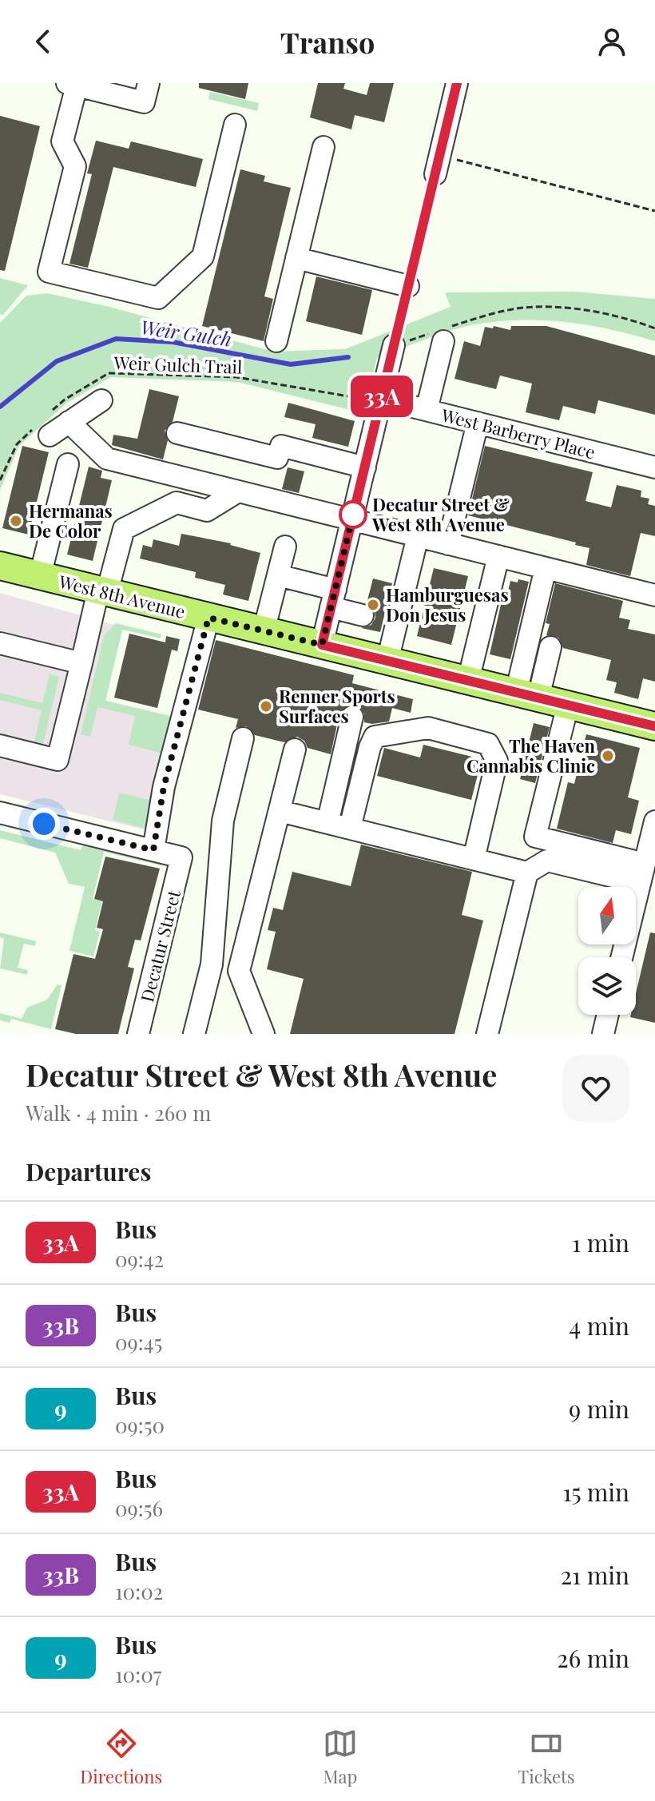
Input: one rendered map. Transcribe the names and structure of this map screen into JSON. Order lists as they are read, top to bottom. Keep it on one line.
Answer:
{"streets":{"main road":["West 8th Avenue"],"street":["West Barberry Place","Decatur Street"],"path":["Weir Gulch Trail"]},"crossings":[["Weir Gulch Trail","West Barberry Place"]],"water":["Weir Gulch"],"places":["Decatur Street & West 8th Avenue","Hermanas De Color","Hamburguesas Don Jesus","Renner Sports Surfaces","The Haven Cannabis Clinic"],"lines":["bus line 33A"],"north":"top","page":{"header":"Transo","on_map":"33A","heading":[["Decatur Street & West 8th Avenue","Walk · 4 min · 260 m"],"Departures"],"list":[{"mark":"33A","name":"Bus","note":"09:42","value":"1 min"},{"mark":"33B","name":"Bus","note":"09:45","value":"4 min"},{"mark":"9","name":"Bus","note":"09:50","value":"9 min"},{"mark":"33A","name":"Bus","note":"09:56","value":"15 min"},{"mark":"33B","name":"Bus","note":"10:02","value":"21 min"},{"mark":"9","name":"Bus","note":"10:07","value":"26 min"}],"tabs":["Directions","Map","Tickets"]}}
